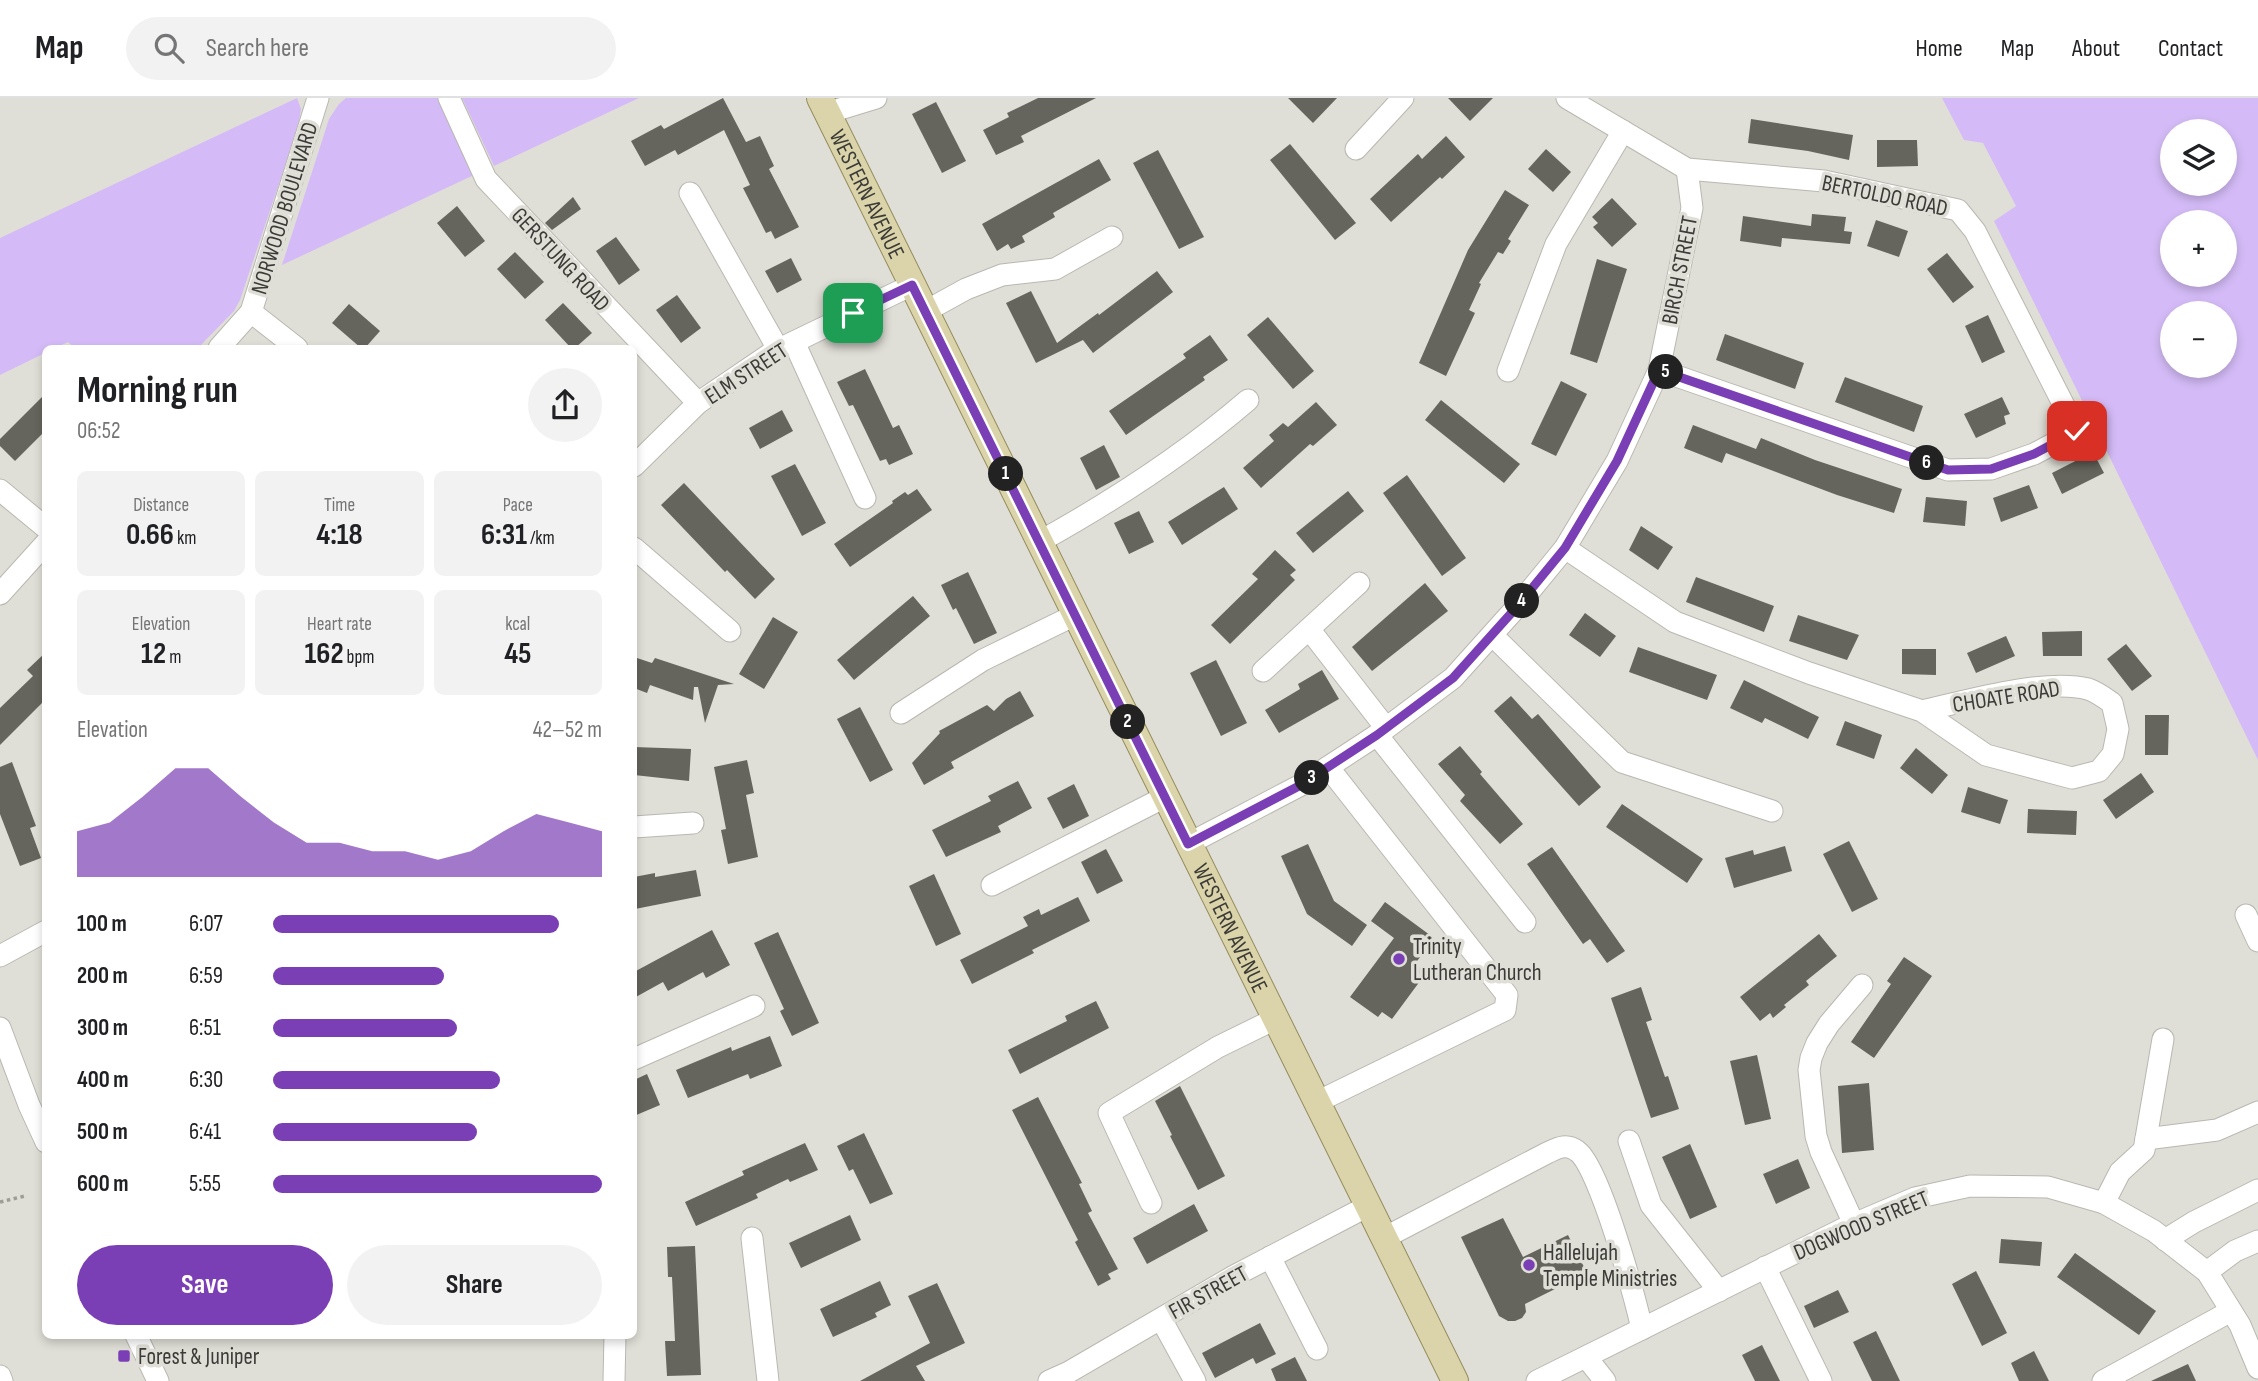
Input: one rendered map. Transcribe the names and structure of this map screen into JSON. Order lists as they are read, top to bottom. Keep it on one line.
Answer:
{"streets":{"main road":["WESTERN AVENUE"],"street":["BERTOLDO ROAD","NORWOOD BOULEVARD","GERSTUNG ROAD","BIRCH STREET","ELM STREET","CHOATE ROAD","DOGWOOD STREET","FIR STREET"]},"crossings":[["WESTERN AVENUE","BIRCH STREET"],["WESTERN AVENUE","ELM STREET"],["WESTERN AVENUE","FIR STREET"],["BERTOLDO ROAD","BIRCH STREET"],["GERSTUNG ROAD","ELM STREET"],["BIRCH STREET","CHOATE ROAD"]],"places":{"other":["Trinity Lutheran Church","Hallelujah Temple Ministries"],"transit":["Forest & Juniper"]},"page":{"header":"Map","search":"Search here","nav":["Home","Map","About","Contact"],"map_buttons":["+","−"],"heading":["Morning run","06:52"],"pins":["5","6","1","4","2","3"],"stats":[["Distance","0.66 km"],["Time","4:18"],["Pace","6:31 /km"],["Elevation","12 m"],["Heart rate","162 bpm"],["kcal","45"]],"chart":["Elevation","42–52 m"],"list":[{"name":"100 m","note":"6:07"},{"name":"200 m","note":"6:59"},{"name":"300 m","note":"6:51"},{"name":"400 m","note":"6:30"},{"name":"500 m","note":"6:41"},{"name":"600 m","note":"5:55"}],"buttons":["Save","Share"]}}
